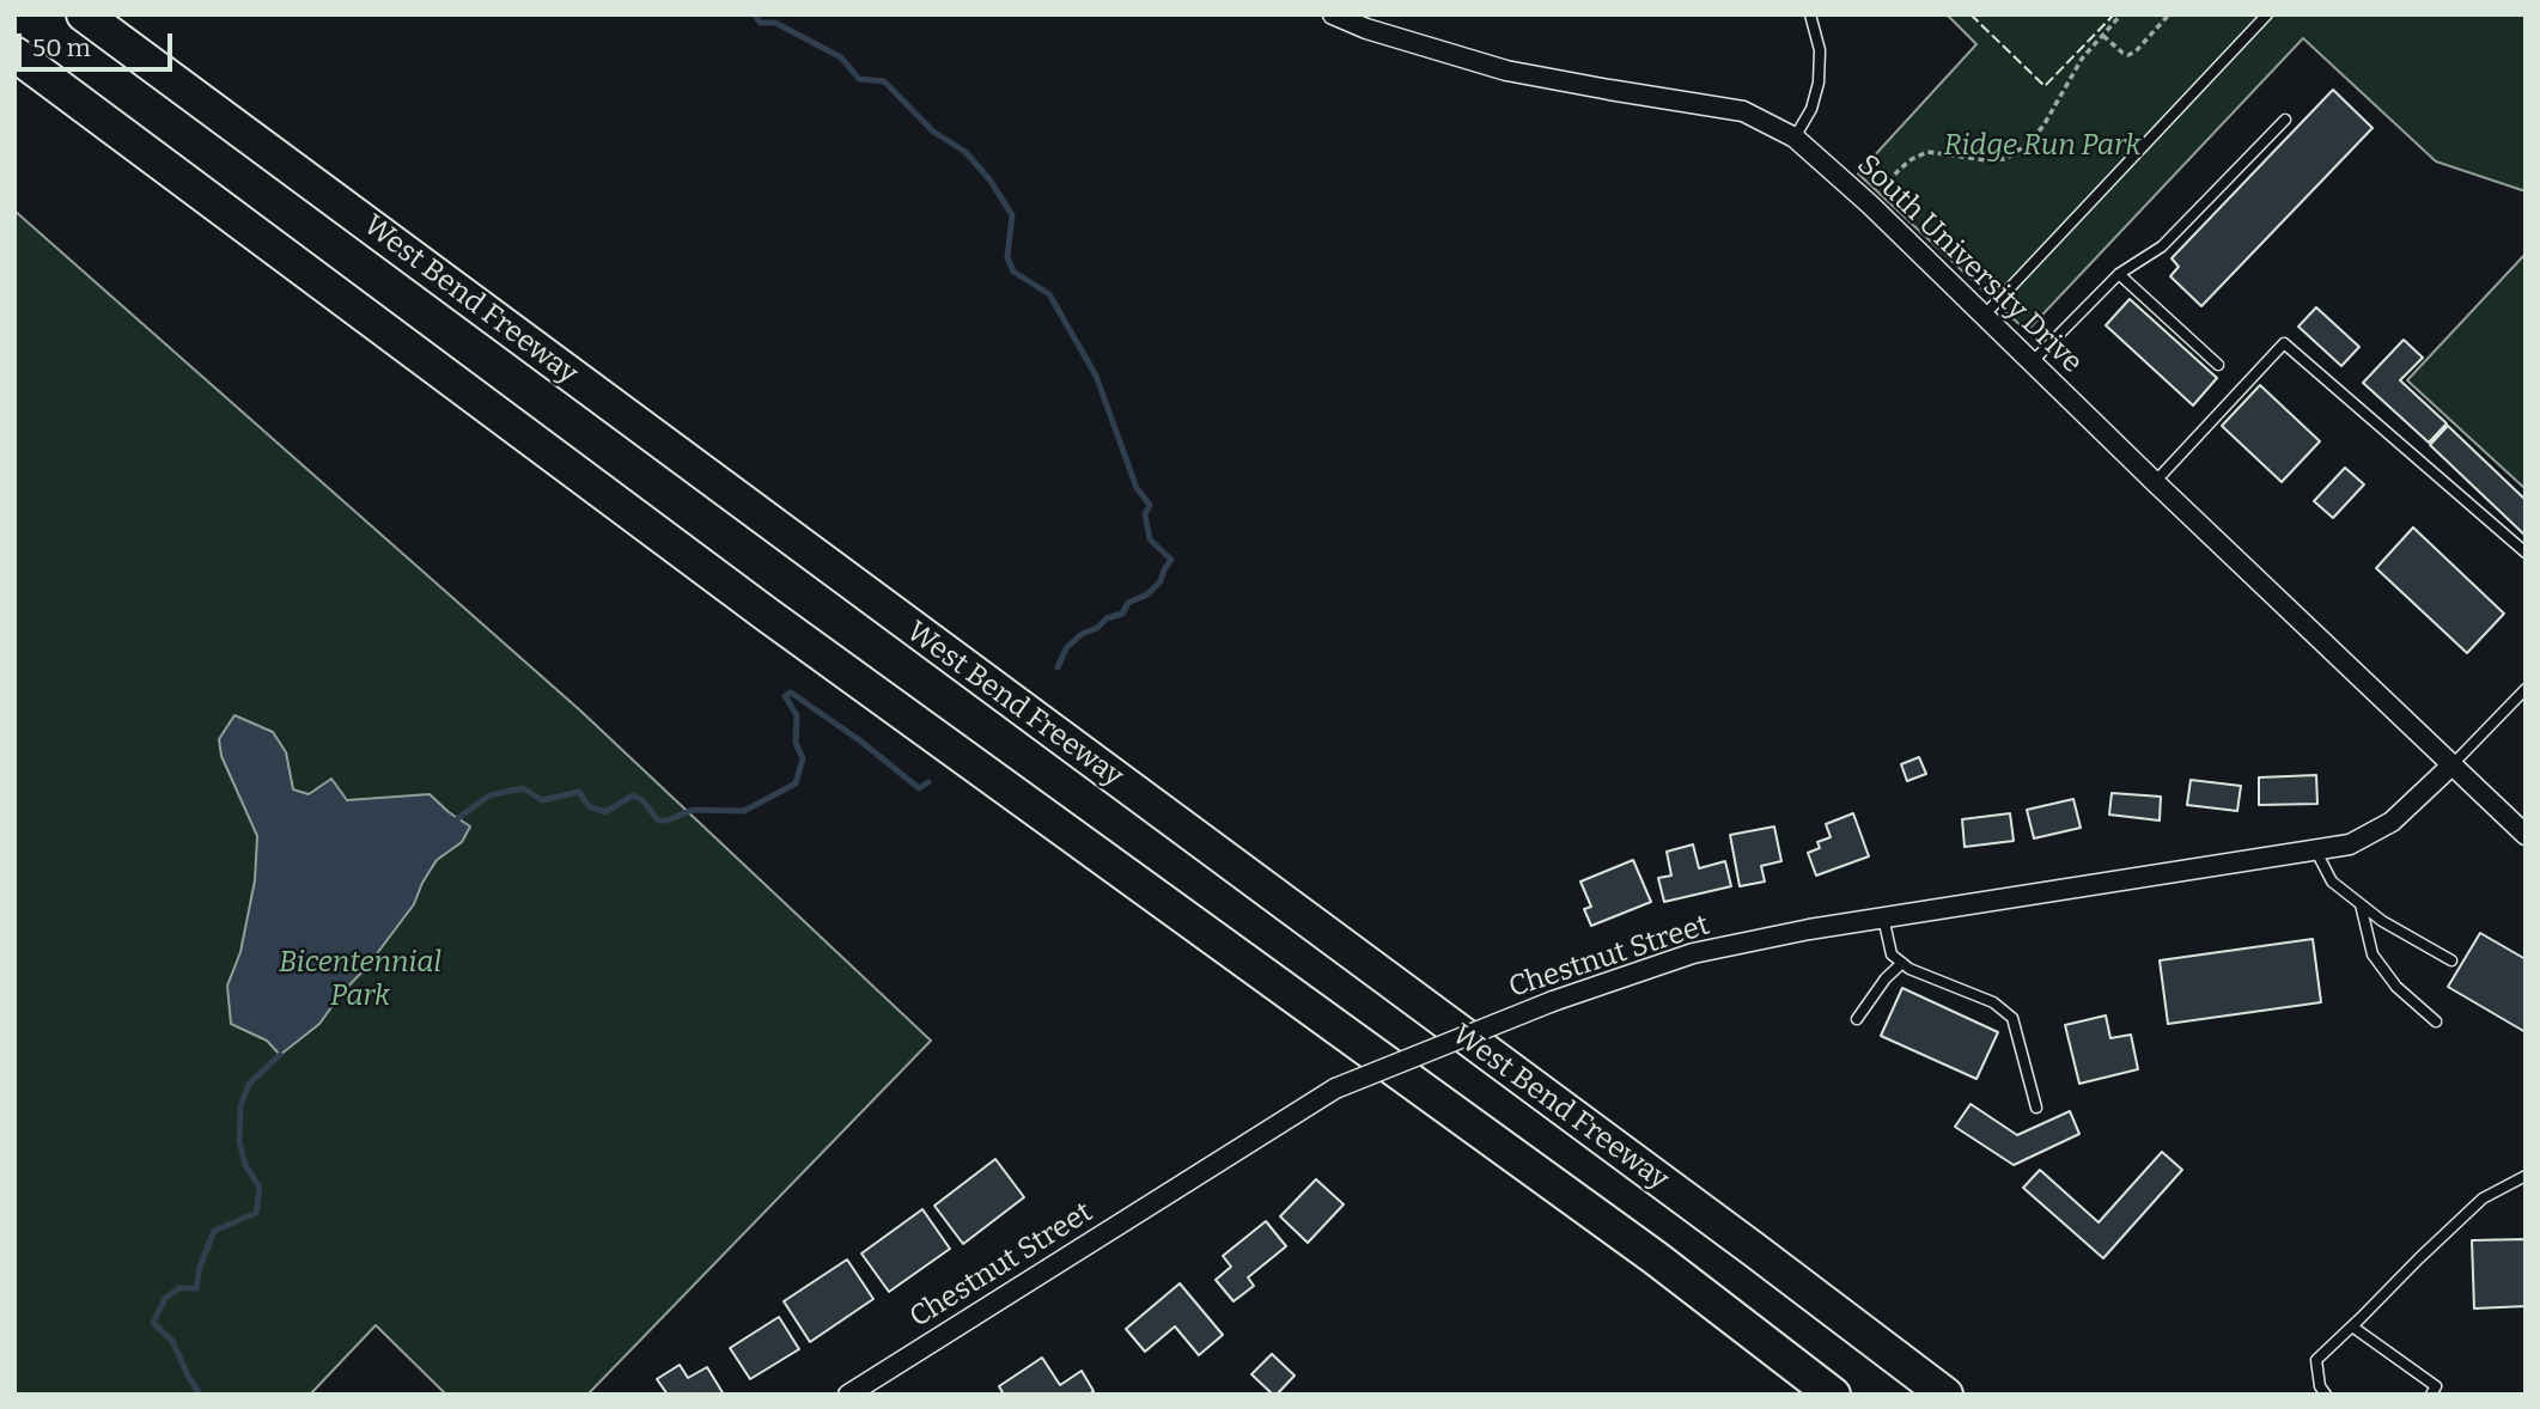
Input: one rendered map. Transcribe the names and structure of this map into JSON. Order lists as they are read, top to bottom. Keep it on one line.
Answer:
{"streets":{"highway":["West Bend Freeway"],"street":["South University Drive","Chestnut Street"]},"crossings":[["South University Drive","Chestnut Street"]],"parks":["Ridge Run Park","Bicentennial Park"],"scale_bar":"50 m"}
